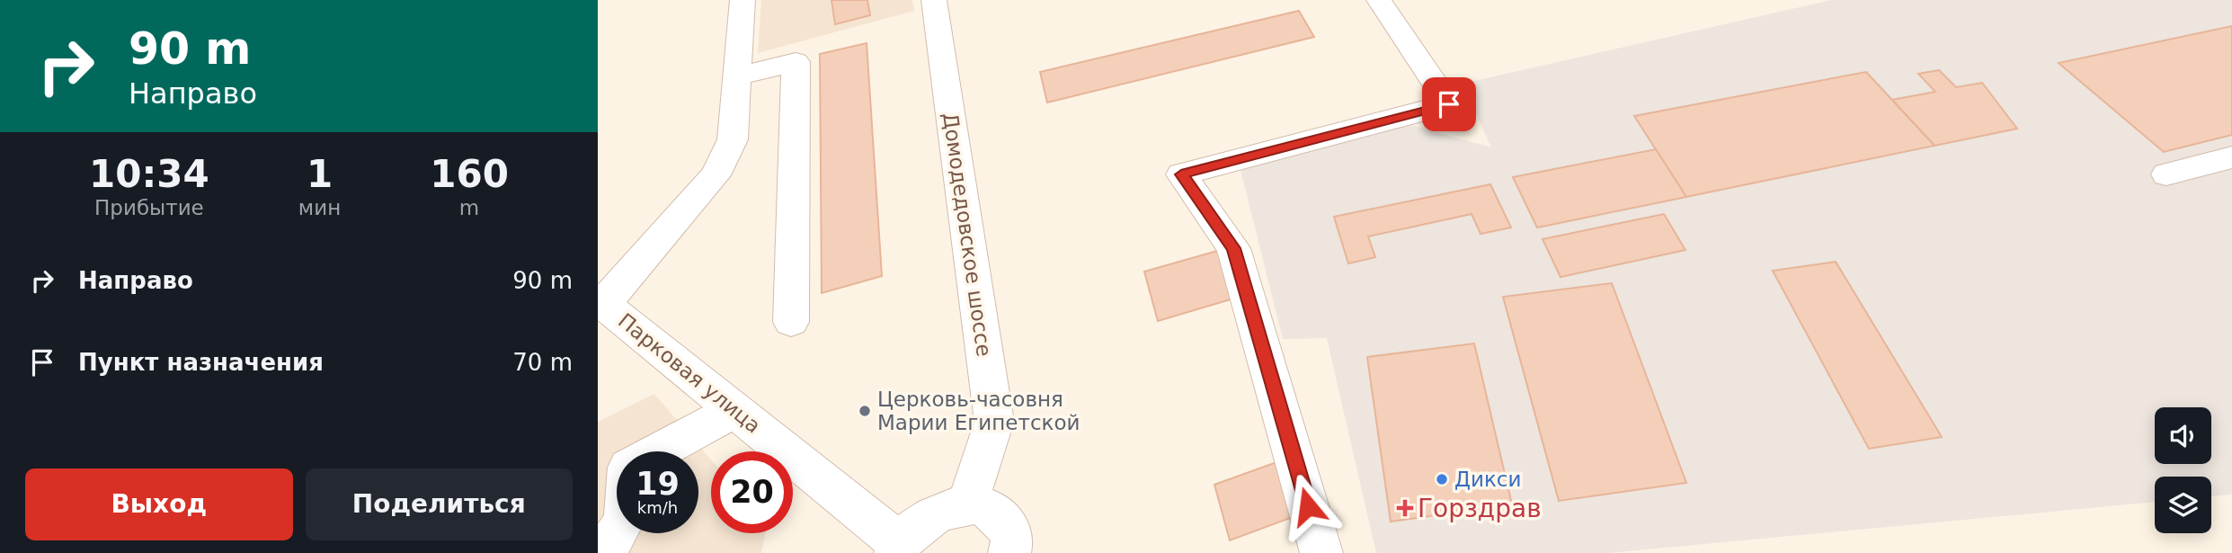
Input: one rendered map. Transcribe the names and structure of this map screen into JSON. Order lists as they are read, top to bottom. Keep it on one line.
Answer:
{"streets":{"street":["Домодедовское шоссе","Парковая улица"]},"places":{"other":["Церковь-часовня Марии Египетской","Дикси"],"health":["Горздрав"]},"page":{"turn":["90 m","Направо"],"eta":["10:34","Прибытие","1","мин","160","m"],"list":[{"name":"Направо","value":"90 m"},{"name":"Пункт назначения","value":"70 m"}],"speed":"19 km/h","limit":"20","buttons":["Выход","Поделиться"]}}
